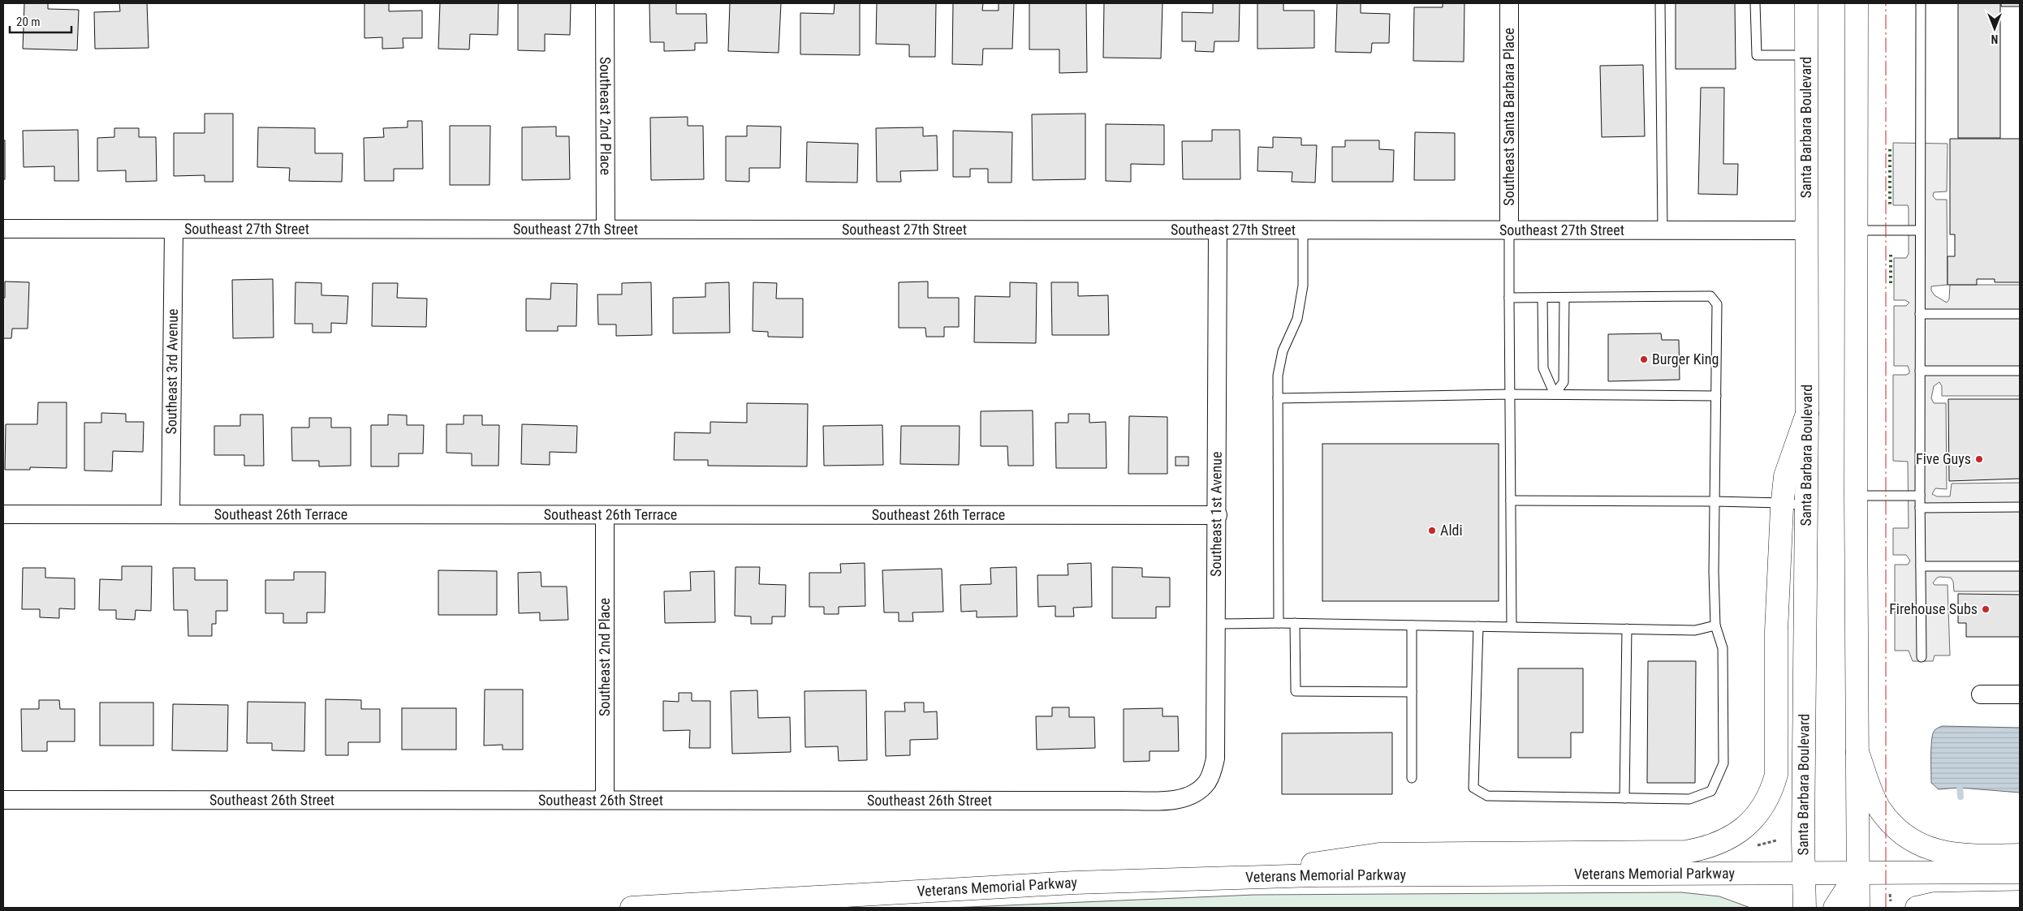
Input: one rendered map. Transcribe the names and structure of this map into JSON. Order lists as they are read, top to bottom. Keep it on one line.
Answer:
{"streets":{"main road":["Santa Barbara Boulevard","Veterans Memorial Parkway"],"street":["Southeast 2nd Place","Southeast Santa Barbara Place","Southeast 27th Street","Southeast 3rd Avenue","Southeast 1st Avenue","Southeast 26th Terrace","Southeast 26th Street"]},"crossings":[["Southeast 2nd Place","Southeast 27th Street"],["Southeast 2nd Place","Southeast 26th Terrace"],["Southeast 2nd Place","Southeast 26th Street"],["Southeast Santa Barbara Place","Southeast 27th Street"],["Santa Barbara Boulevard","Southeast 27th Street"],["Santa Barbara Boulevard","Veterans Memorial Parkway"],["Southeast 27th Street","Southeast 3rd Avenue"],["Southeast 27th Street","Southeast 1st Avenue"],["Southeast 3rd Avenue","Southeast 26th Terrace"],["Southeast 1st Avenue","Southeast 26th Terrace"],["Southeast 1st Avenue","Southeast 26th Street"]],"places":["Burger King","Five Guys","Aldi","Firehouse Subs"],"scale_bar":"20 m","north":"bottom"}
